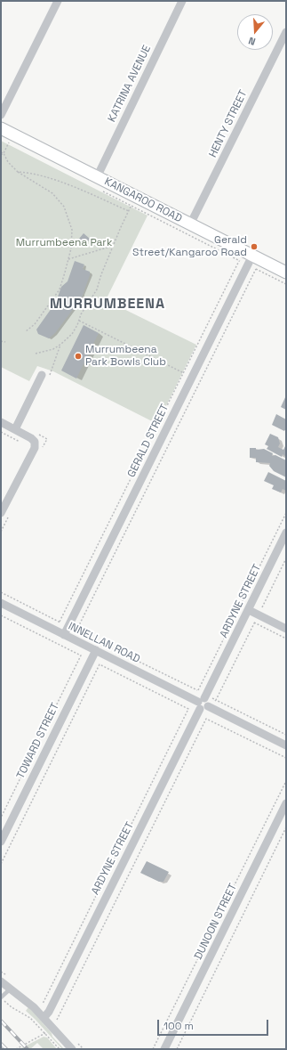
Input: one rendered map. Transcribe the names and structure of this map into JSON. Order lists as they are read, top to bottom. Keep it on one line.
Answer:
{"streets":{"street":["KATRINA AVENUE","HENTY STREET","KANGAROO ROAD","GERALD STREET","ARDYNE STREET","INNELLAN ROAD","TOWARD STREET","DUNOON STREET"]},"crossings":[["KATRINA AVENUE","KANGAROO ROAD"],["HENTY STREET","KANGAROO ROAD"],["KANGAROO ROAD","GERALD STREET"],["GERALD STREET","INNELLAN ROAD"],["ARDYNE STREET","INNELLAN ROAD"],["INNELLAN ROAD","TOWARD STREET"]],"districts":["MURRUMBEENA"],"parks":["Murrumbeena Park"],"places":["Gerald Street/Kangaroo Road","Murrumbeena Park Bowls Club"],"scale_bar":"100 m","north":"bottom"}
